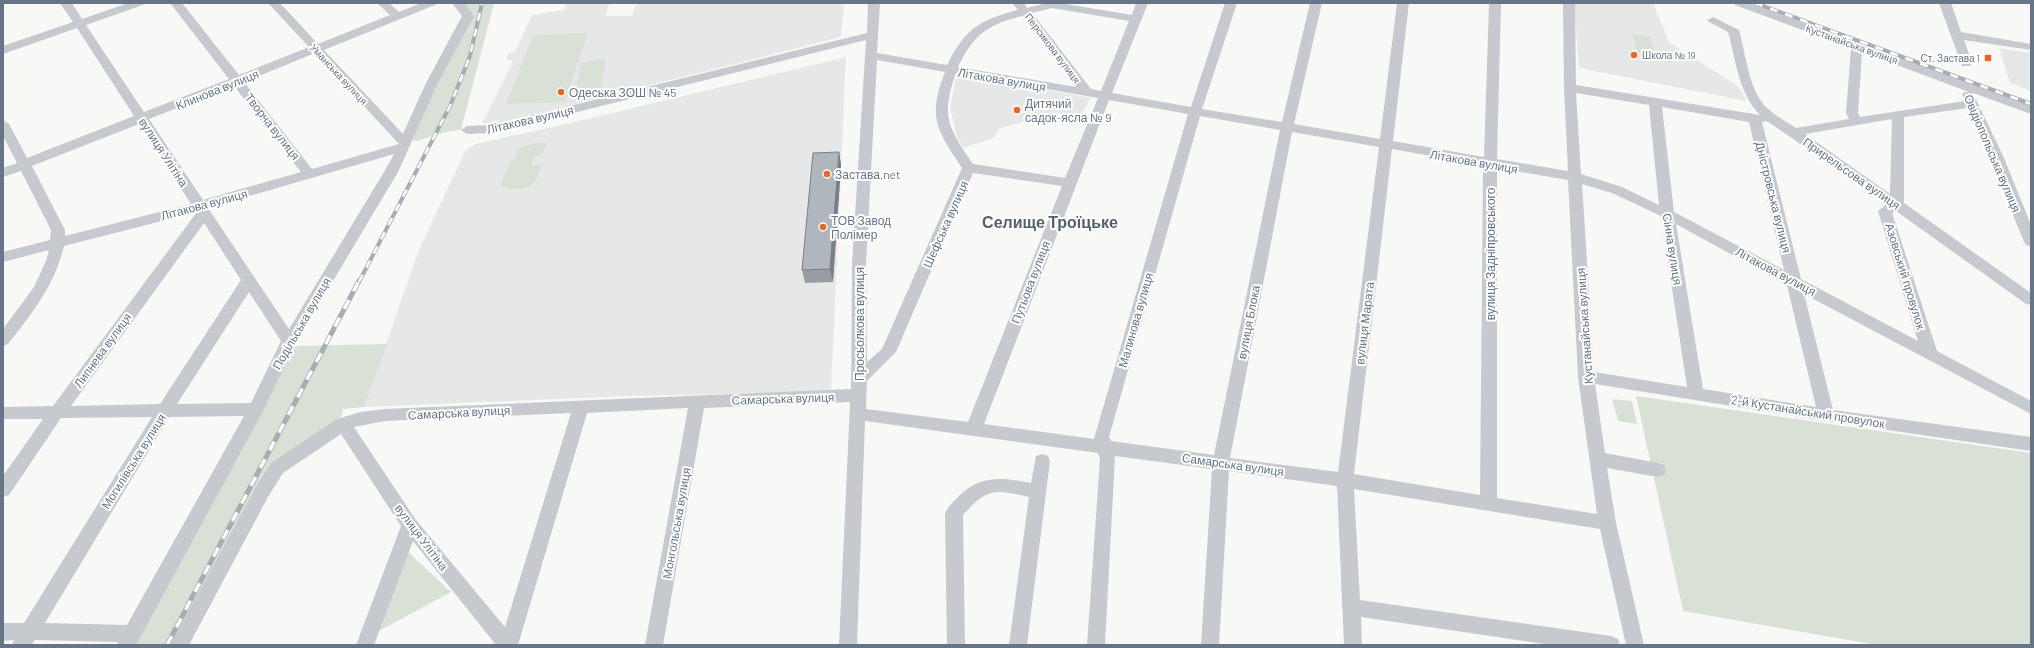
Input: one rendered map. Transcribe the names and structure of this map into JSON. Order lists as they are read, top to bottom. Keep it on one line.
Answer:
{"streets":{"street":["Кустанайська вулиця","Персикова вулиця","Уманська вулиця","Літакова вулиця","Клинова вулиця","Творча вулиця","вулиця Улітіна","Овідіопольська вулиця","Прирельсова вулиця","Дністровська вулиця","Шефська вулиця","Сінна вулиця","вулиця Задніпровського","Азовський провулок","Путьова вулиця","Малинова вулиця","вулиця Блока","Подільська вулиця","вулиця Марата","Просьолкова вулиця","Липнева вулиця","Самарська вулиця","2-й Кустанайський провулок","Могилівська вулиця","Монгольська вулиця"]},"crossings":[["Кустанайська вулиця","Літакова вулиця"],["Кустанайська вулиця","Овідіопольська вулиця"],["Кустанайська вулиця","Самарська вулиця"],["Кустанайська вулиця","2-й Кустанайський провулок"],["Персикова вулиця","Літакова вулиця"],["Персикова вулиця","Шефська вулиця"],["Уманська вулиця","Літакова вулиця"],["Уманська вулиця","Клинова вулиця"],["Уманська вулиця","Подільська вулиця"],["Літакова вулиця","Творча вулиця"],["Літакова вулиця","вулиця Улітіна"],["Літакова вулиця","Дністровська вулиця"],["Літакова вулиця","Шефська вулиця"],["Літакова вулиця","Сінна вулиця"],["Літакова вулиця","вулиця Задніпровського"],["Літакова вулиця","Азовський провулок"],["Літакова вулиця","Путьова вулиця"],["Літакова вулиця","Малинова вулиця"],["Літакова вулиця","вулиця Блока"],["Літакова вулиця","Подільська вулиця"],["Літакова вулиця","вулиця Марата"],["Літакова вулиця","Просьолкова вулиця"],["Літакова вулиця","Липнева вулиця"],["Клинова вулиця","Творча вулиця"],["Клинова вулиця","вулиця Улітіна"],["вулиця Улітіна","Подільська вулиця"],["вулиця Улітіна","Липнева вулиця"],["вулиця Улітіна","Самарська вулиця"],["вулиця Улітіна","Могилівська вулиця"],["Прирельсова вулиця","Азовський провулок"],["Дністровська вулиця","2-й Кустанайський провулок"],["Шефська вулиця","Просьолкова вулиця"],["Сінна вулиця","2-й Кустанайський провулок"],["вулиця Задніпровського","Самарська вулиця"],["Путьова вулиця","Самарська вулиця"],["Малинова вулиця","Самарська вулиця"],["вулиця Блока","Самарська вулиця"],["вулиця Марата","Самарська вулиця"],["Просьолкова вулиця","Самарська вулиця"],["Самарська вулиця","Монгольська вулиця"]],"districts":["Селище Троїцьке"],"places":{"other":["Школа № 19","Одеська ЗОШ № 45","Дитячий садок-ясла № 9","Застава.net","ТОВ Завод Полімер"],"transit":["Ст. Застава 1"]}}
